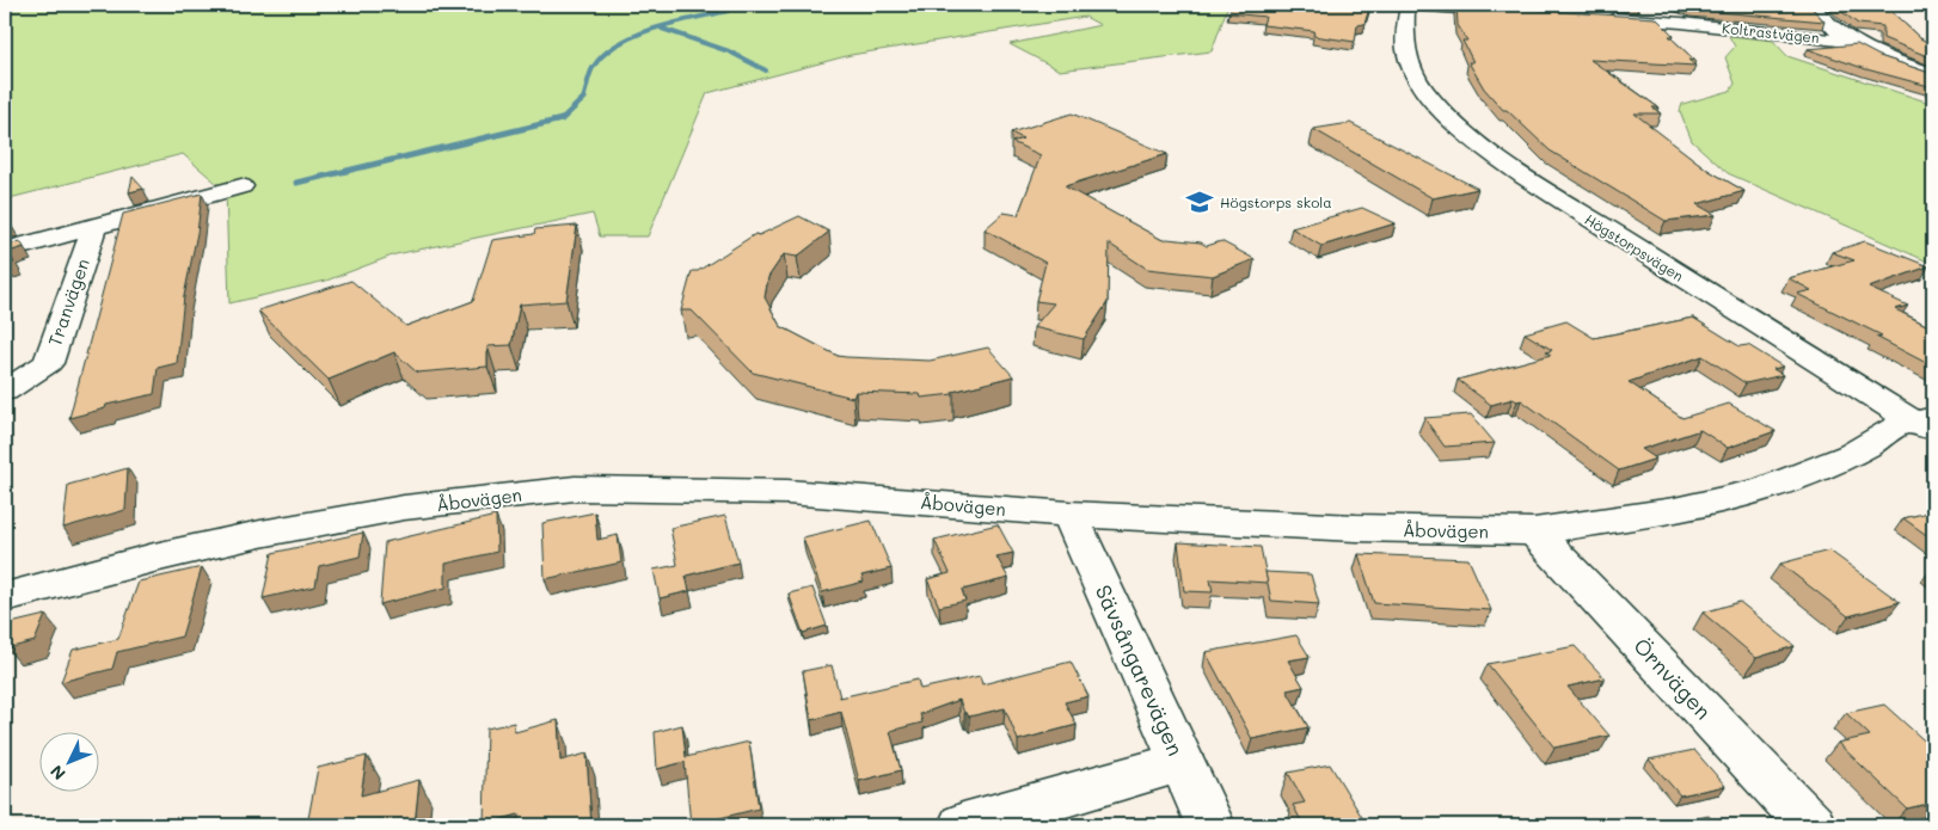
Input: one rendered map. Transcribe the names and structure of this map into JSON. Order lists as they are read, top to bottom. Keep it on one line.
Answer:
{"streets":{"street":["Koltrastvägen","Högstorpsvägen","Tranvägen","Åbovägen","Sävsångarevägen","Örnvägen"]},"crossings":[["Högstorpsvägen","Åbovägen"],["Åbovägen","Sävsångarevägen"],["Åbovägen","Örnvägen"]],"places":{"school or university":["Högstorps skola"]},"north":"bottom left"}
